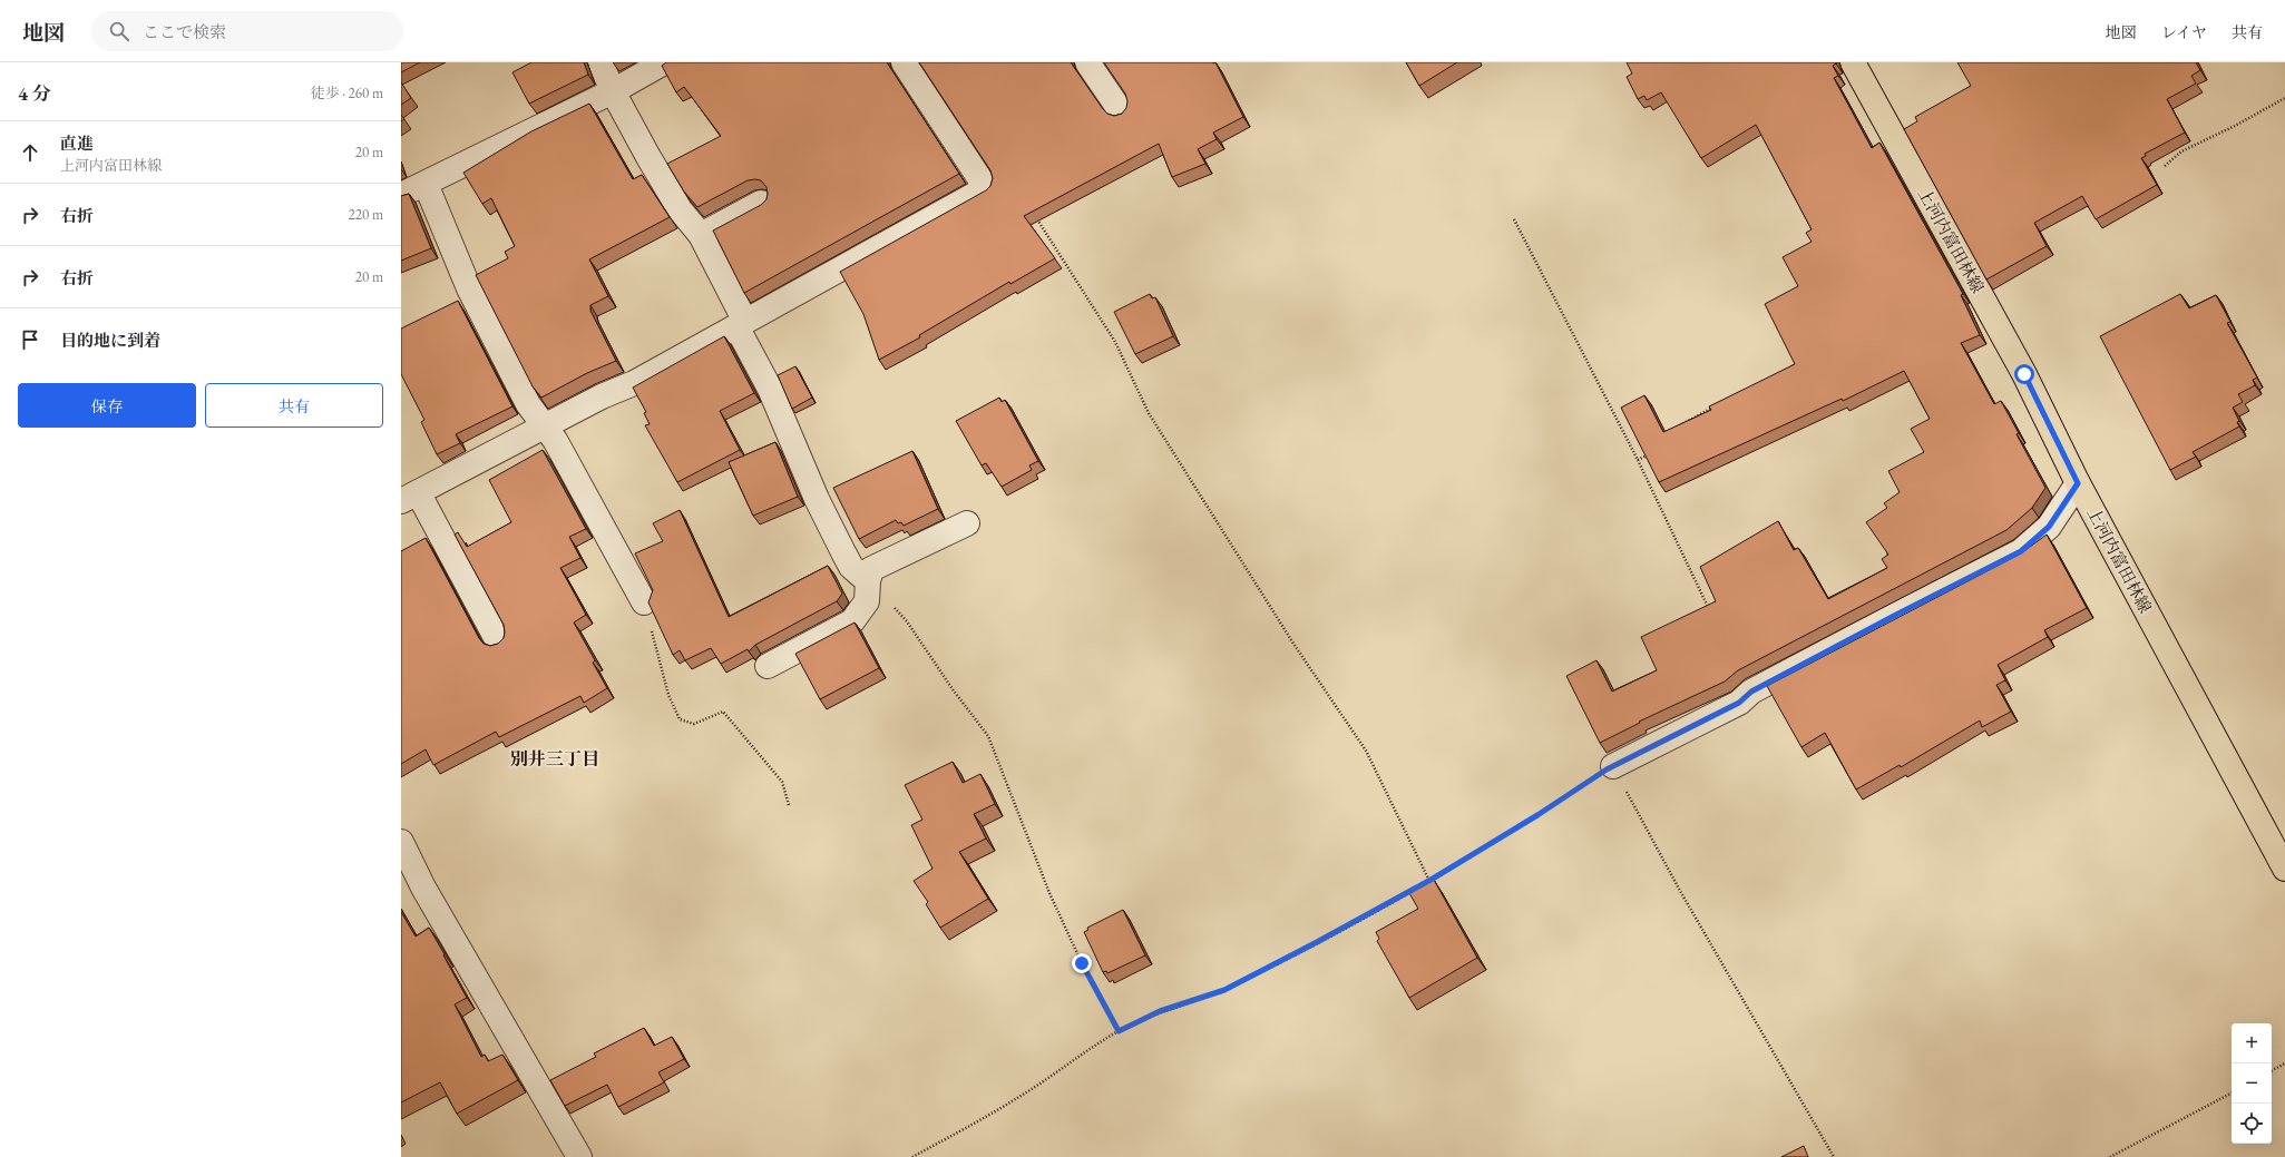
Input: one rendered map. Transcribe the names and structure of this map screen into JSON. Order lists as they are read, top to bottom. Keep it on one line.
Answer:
{"streets":{"main road":["上河内富田林線"]},"districts":["別井三丁目"],"page":{"header":"地図","search":"ここで検索","nav":["地図","レイヤ","共有"],"heading":["4 分","徒歩 · 260 m"],"list":[["直進","上河内富田林線","20 m"],["右折","220 m"],["右折","20 m"],"目的地に到着"],"buttons":["保存","共有"],"map_buttons":["+","−"]}}
